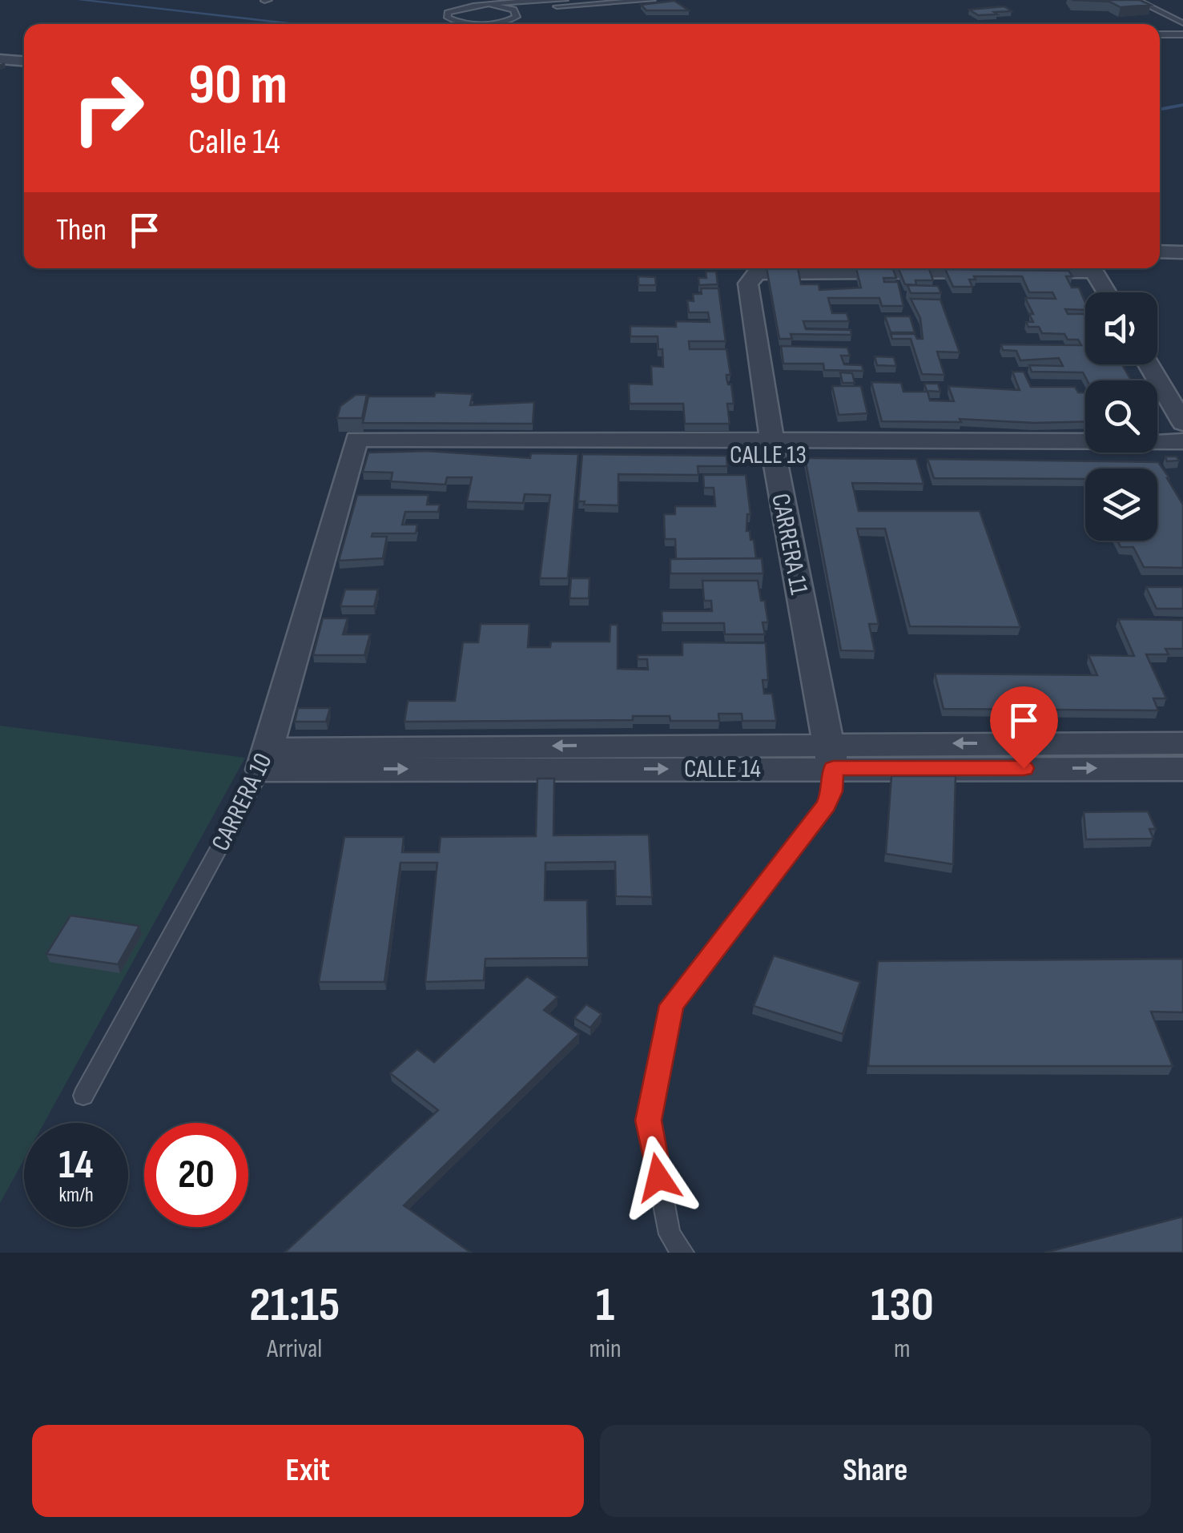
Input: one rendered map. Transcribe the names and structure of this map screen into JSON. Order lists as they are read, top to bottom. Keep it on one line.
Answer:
{"streets":{"street":["CALLE 13","CARRERA 11","CALLE 14","CARRERA 10"]},"crossings":[["CALLE 13","CARRERA 11"],["CALLE 13","CARRERA 10"],["CARRERA 11","CALLE 14"],["CALLE 14","CARRERA 10"]],"page":{"turn":["90 m","Calle 14"],"then":"Then","speed":"14 km/h","limit":"20","eta":["21:15","Arrival","1","min","130","m"],"buttons":["Exit","Share"]}}
